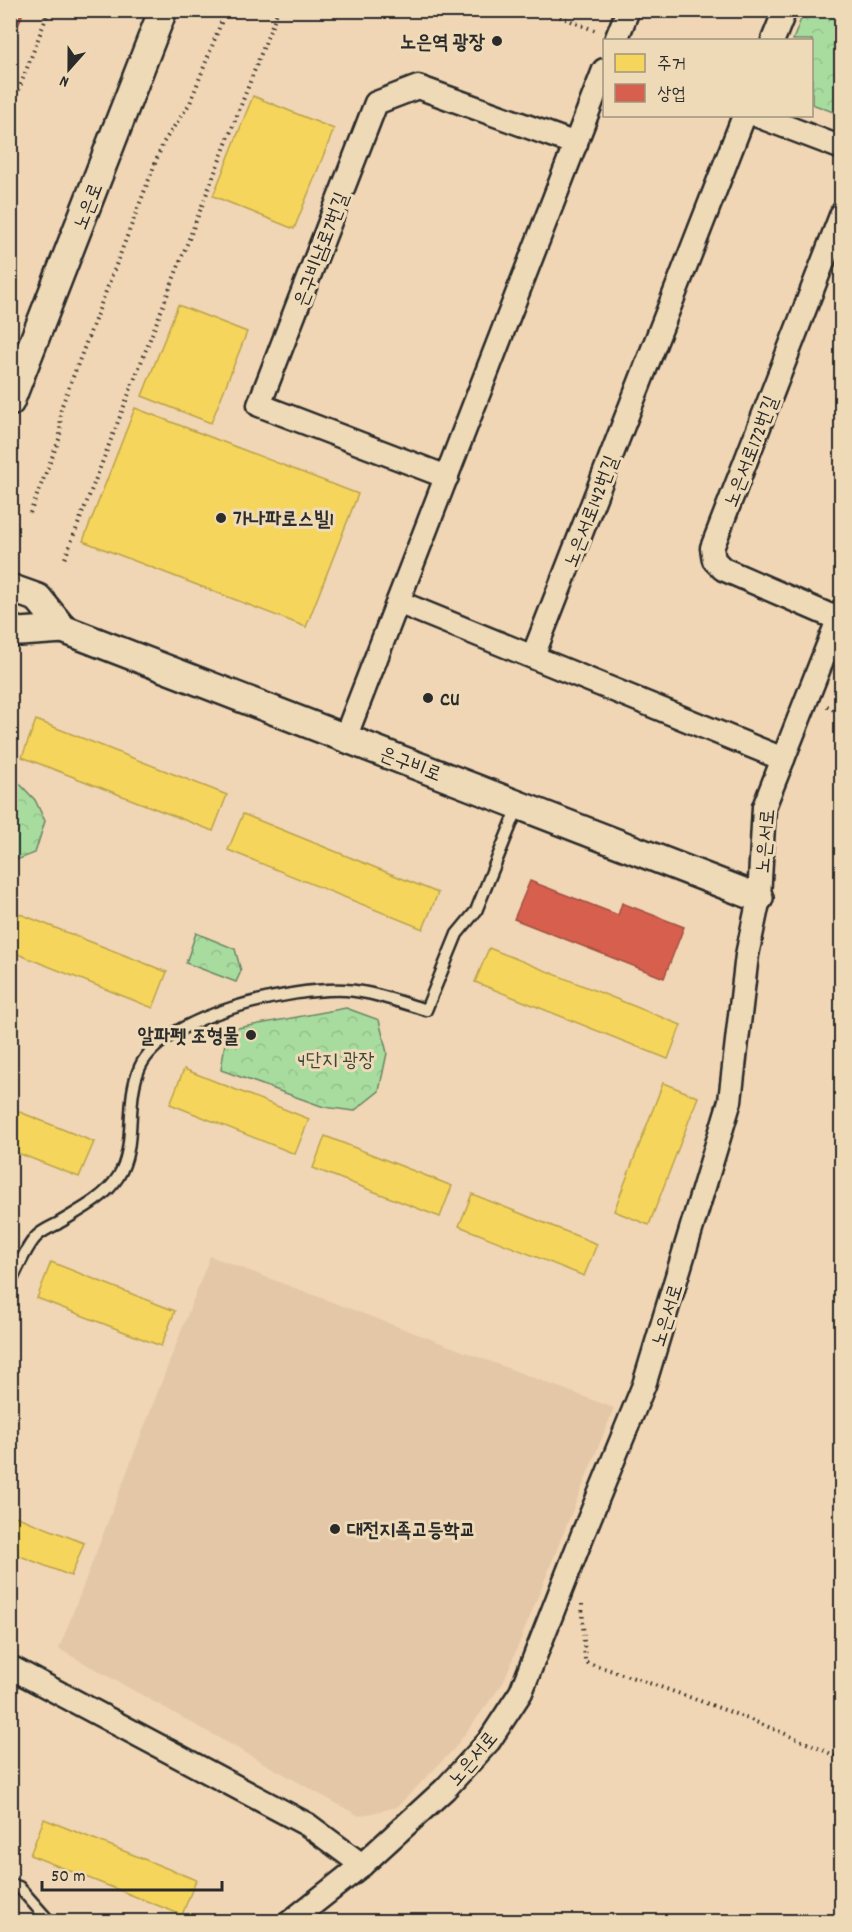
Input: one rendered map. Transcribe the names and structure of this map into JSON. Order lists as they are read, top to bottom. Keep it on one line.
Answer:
{"streets":{"street":["노은로","은구비남로7번길","노은서로172번길","노은서로142번길","은구비로","노은서로"]},"crossings":[["노은서로172번길","노은서로"],["은구비로","노은서로"]],"parks":["4단지 광장"],"places":["노은역 광장","가나파로스빌1","CU","알파펫 조형물","대전지족고등학교"],"legend":["주거","상업"],"scale_bar":"50 m","north":"bottom"}
